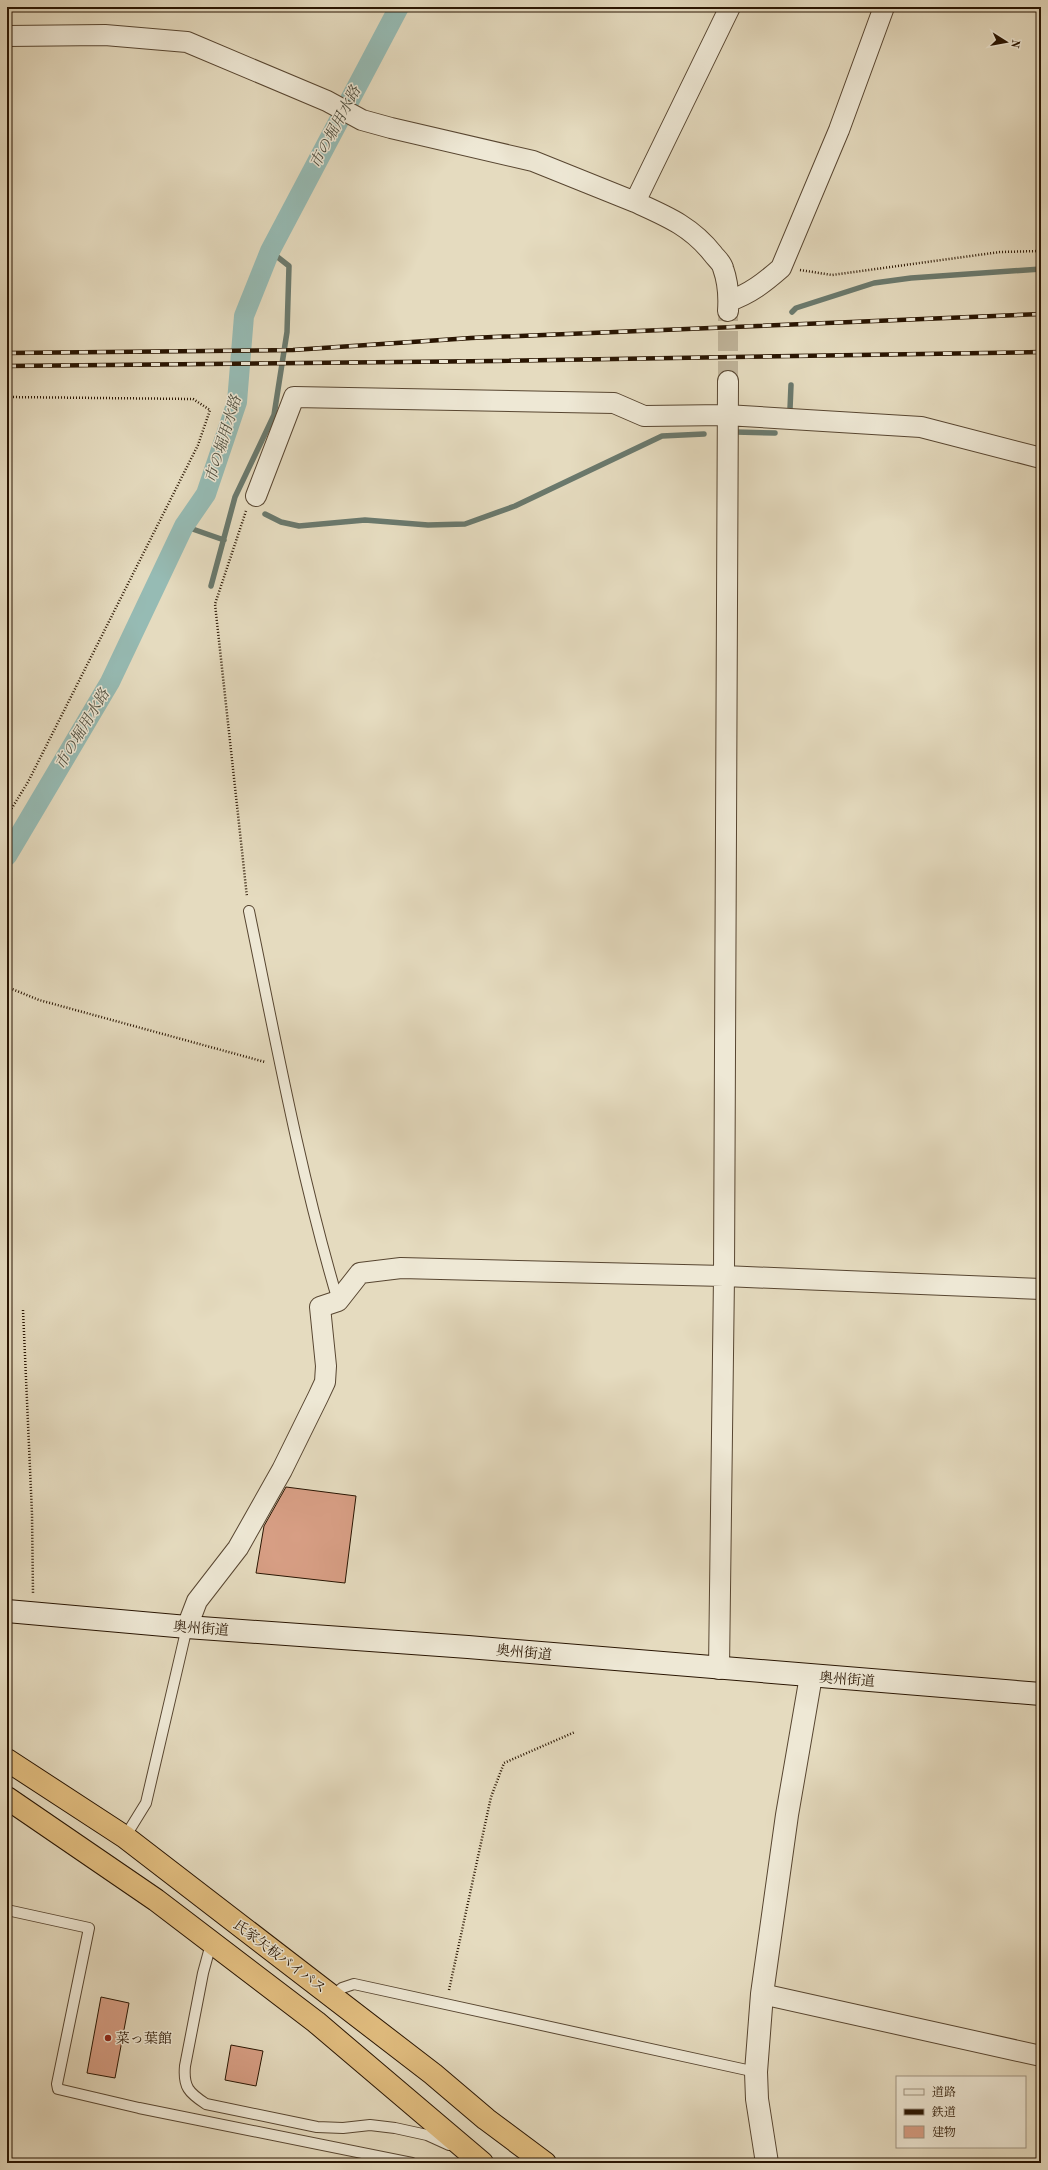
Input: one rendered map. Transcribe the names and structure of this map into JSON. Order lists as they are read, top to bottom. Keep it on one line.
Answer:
{"streets":{"highway":["氏家矢板バイパス"],"main road":["奥州街道"]},"water":["市の堀用水路"],"places":["菜っ葉館"],"legend":["道路","鉄道","建物"],"north":"right"}
